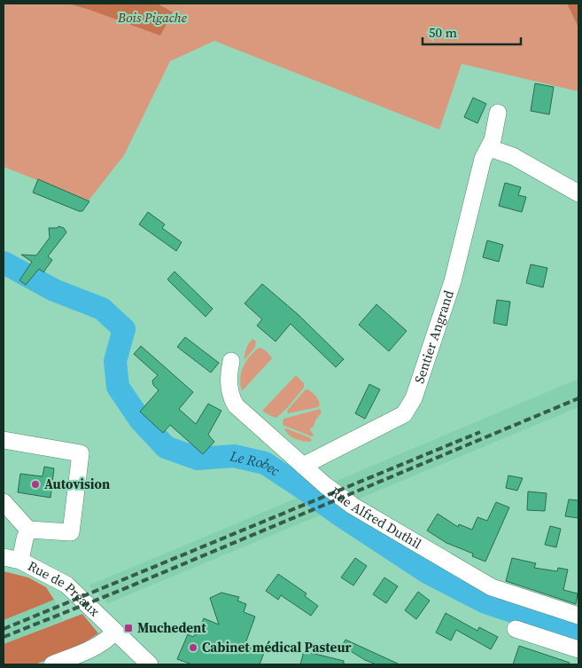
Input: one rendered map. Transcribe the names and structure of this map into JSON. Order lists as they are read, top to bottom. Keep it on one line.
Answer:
{"streets":{"street":["Sentier Angrand","Rue Alfred Duthil","Rue de Préaux"]},"crossings":[["Sentier Angrand","Rue Alfred Duthil"]],"water":["Le Robec"],"parks":["Bois Pigache"],"places":{"other":["Autovision","Cabinet médical Pasteur"],"transit":["Muchedent"]},"scale_bar":"50 m"}
